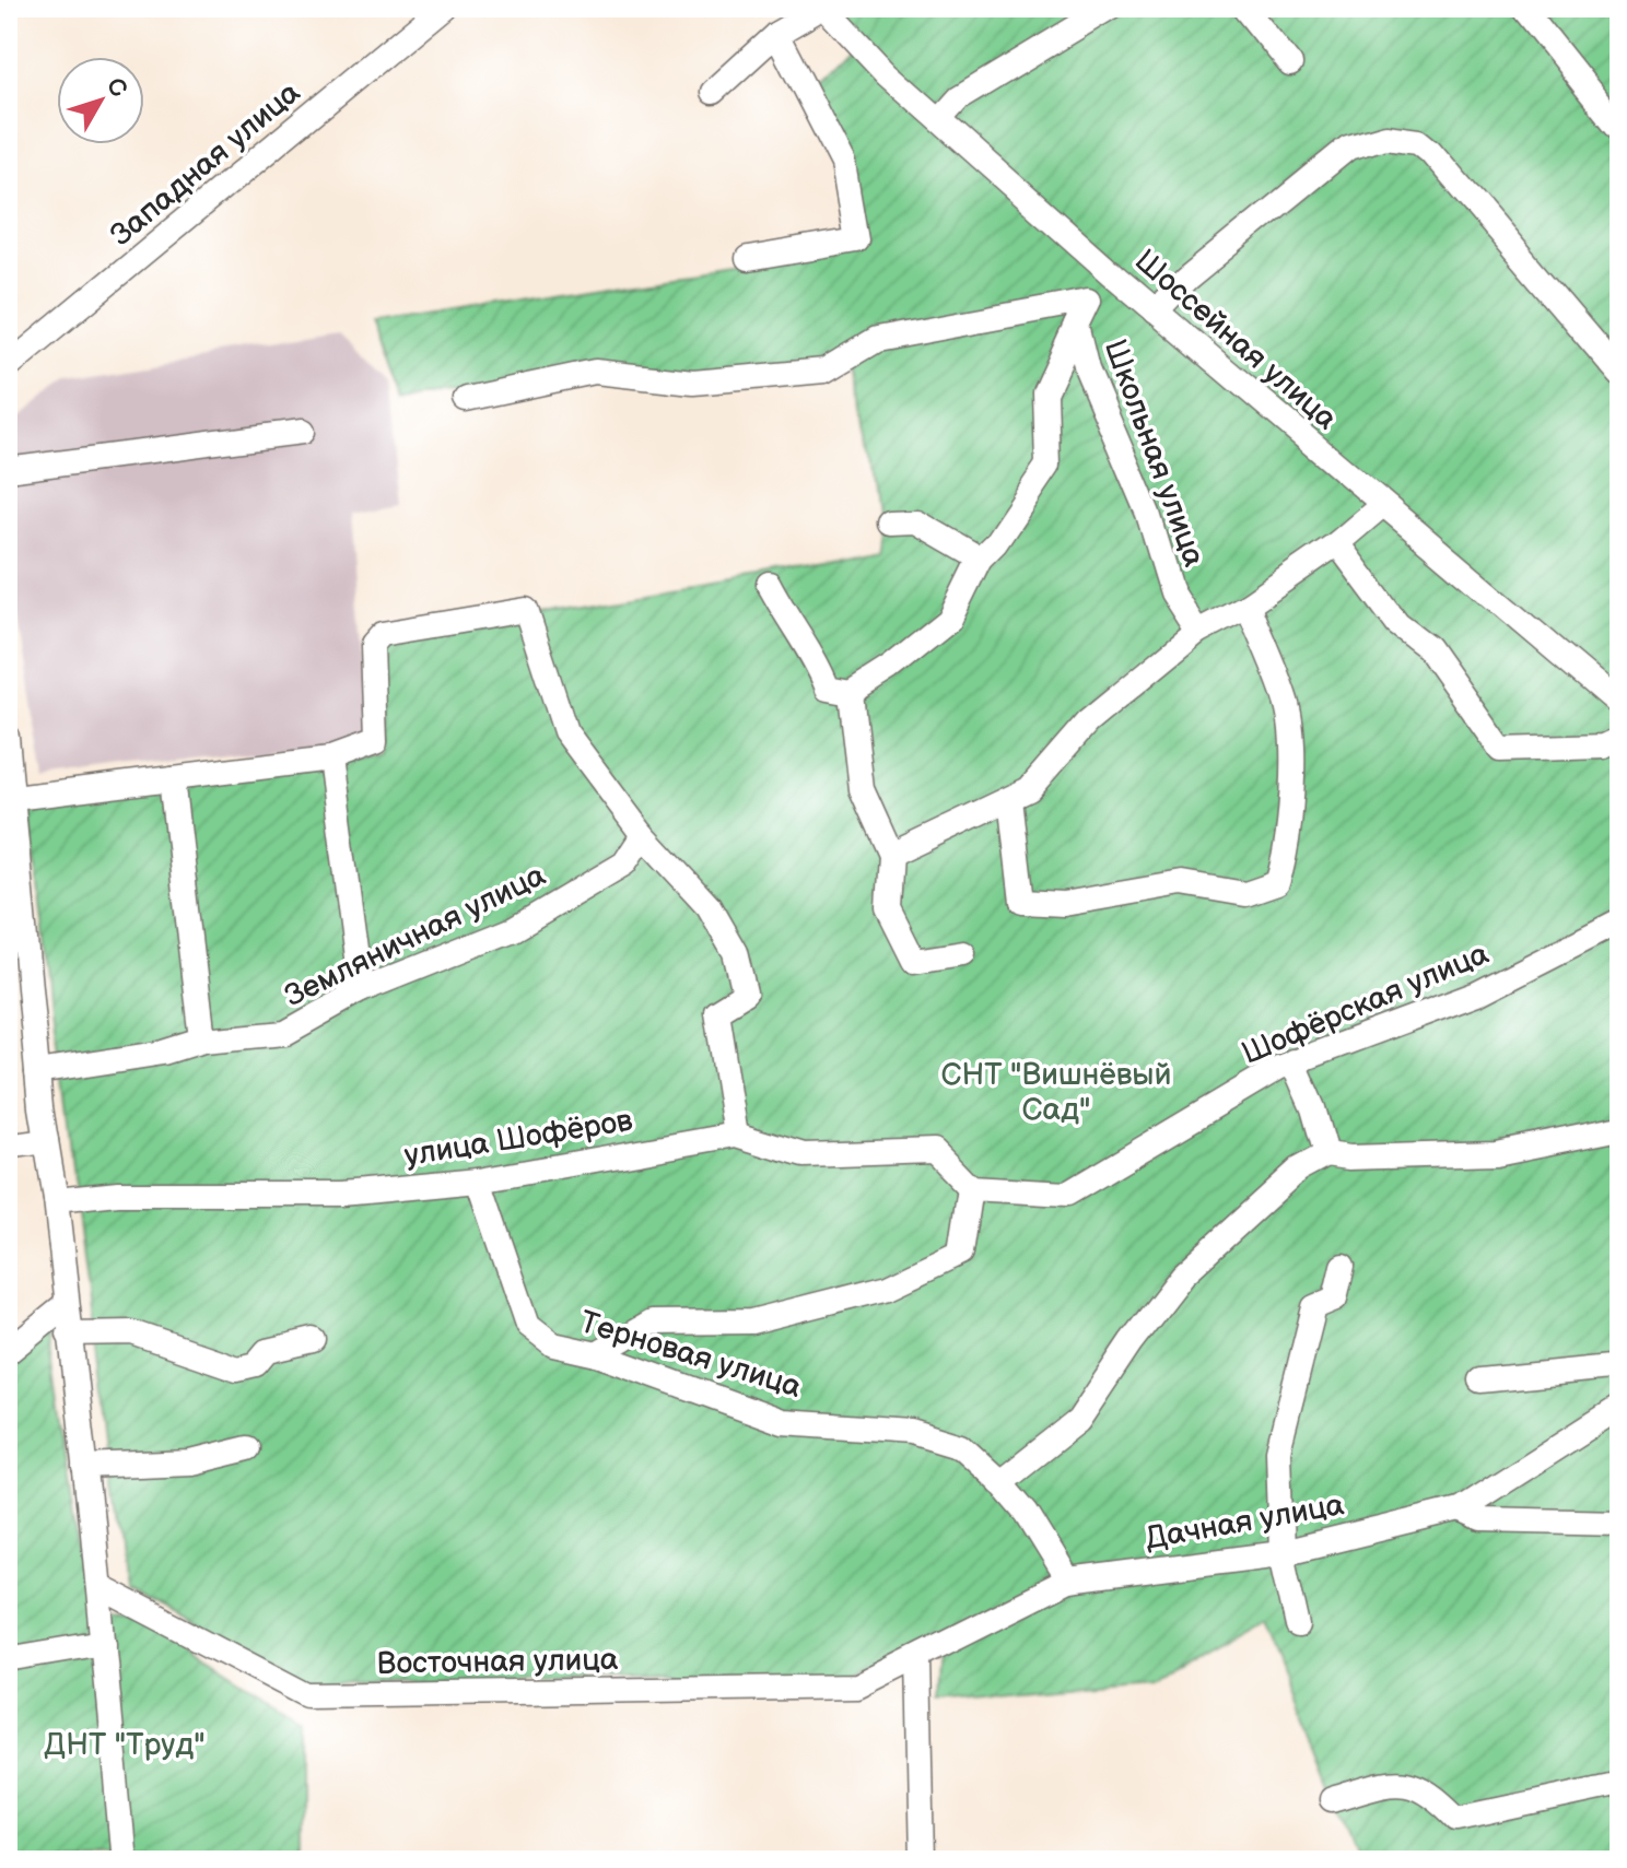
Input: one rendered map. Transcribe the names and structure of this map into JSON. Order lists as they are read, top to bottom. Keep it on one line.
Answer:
{"streets":{"street":["Западная улица","Шоссейная улица","Школьная улица","Земляничная улица","Шофёрская улица","улица Шофёров","Терновая улица","Дачная улица","Восточная улица"]},"crossings":[["Шофёрская улица","улица Шофёров"],["улица Шофёров","Терновая улица"],["Терновая улица","Дачная улица"],["Дачная улица","Восточная улица"]],"parks":["СНТ \"Вишнёвый Сад\"","ДНТ \"Труд\""],"north":"top right"}
